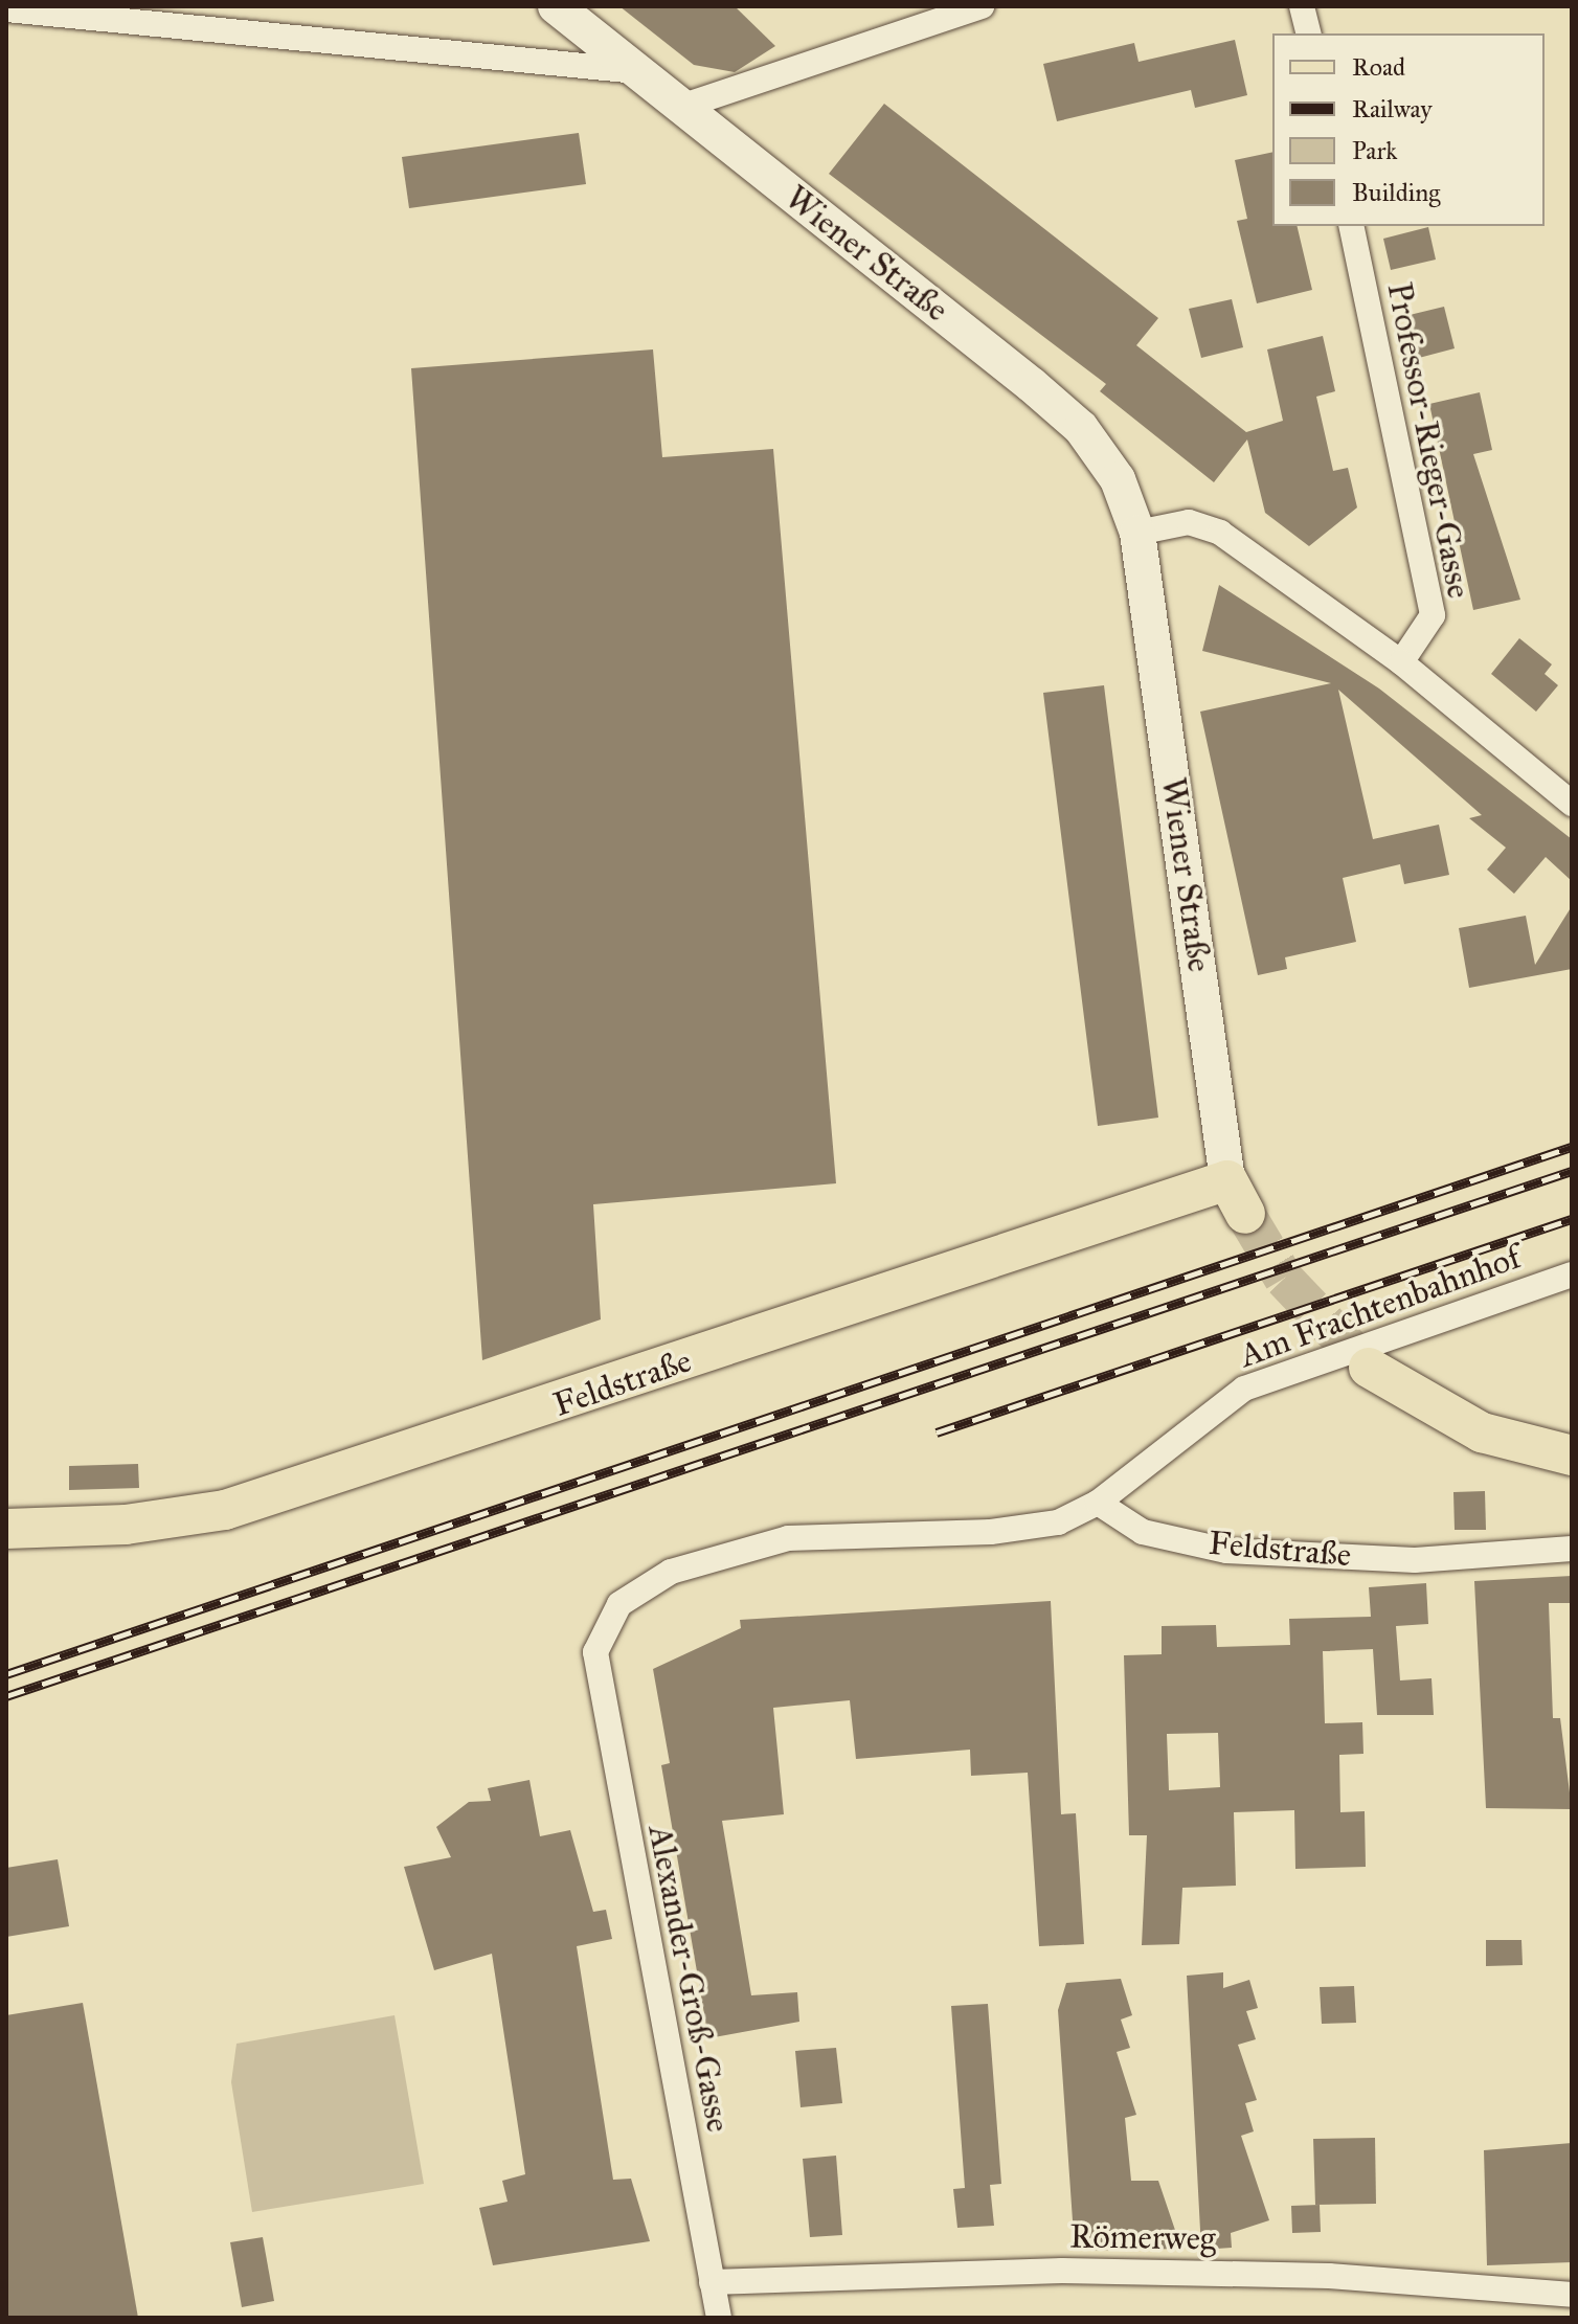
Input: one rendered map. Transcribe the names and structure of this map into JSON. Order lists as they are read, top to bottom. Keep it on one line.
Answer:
{"streets":{"main road":["Wiener Straße","Feldstraße"],"street":["Professor-Rieger-Gasse","Am Frachtenbahnhof","Alexander-Groß-Gasse","Römerweg"]},"crossings":[["Wiener Straße","Feldstraße"],["Am Frachtenbahnhof","Feldstraße"],["Am Frachtenbahnhof","Alexander-Groß-Gasse"],["Feldstraße","Alexander-Groß-Gasse"],["Alexander-Groß-Gasse","Römerweg"]],"legend":["Road","Railway","Park","Building"]}
